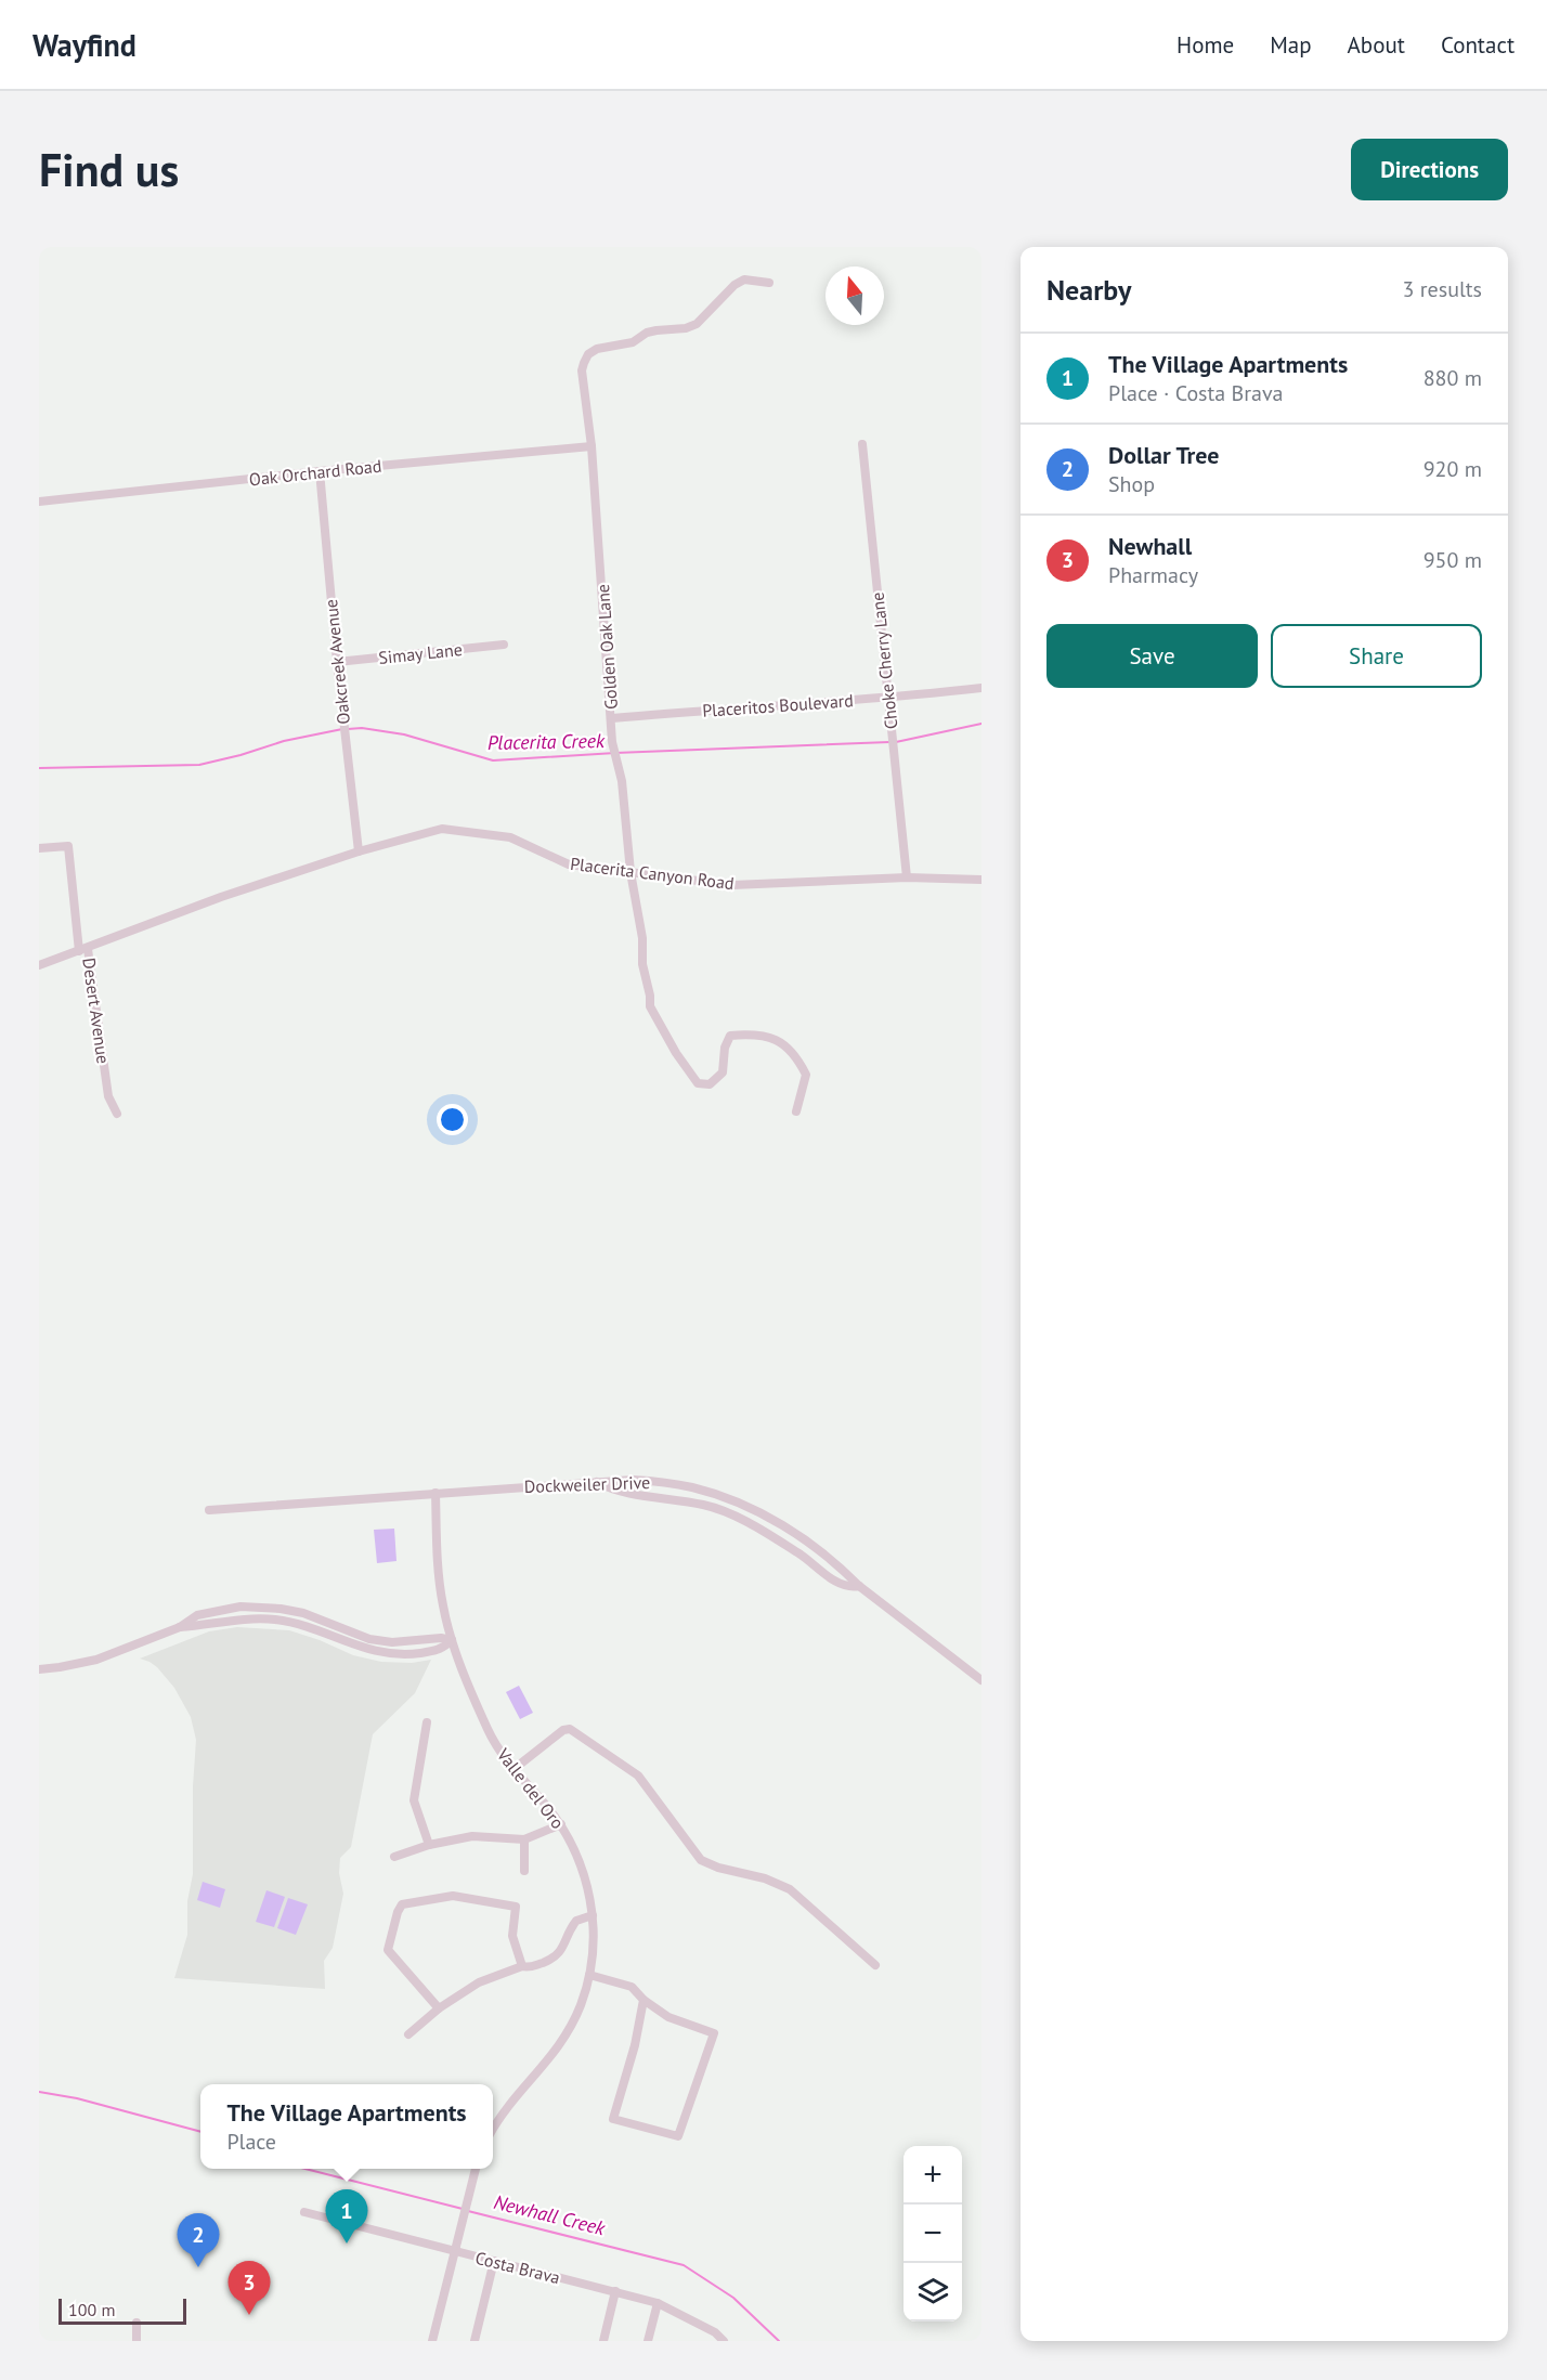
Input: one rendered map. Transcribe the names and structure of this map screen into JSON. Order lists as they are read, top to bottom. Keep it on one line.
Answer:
{"streets":{"street":["Oak Orchard Road","Golden Oak Lane","Simay Lane","Choke Cherry Lane","Oakcreek Avenue","Placeritos Boulevard","Placerita Canyon Road","Desert Avenue","Dockweiler Drive","Valle del Oro","Costa Brava"]},"crossings":[["Oak Orchard Road","Golden Oak Lane"],["Oak Orchard Road","Oakcreek Avenue"],["Golden Oak Lane","Placeritos Boulevard"],["Golden Oak Lane","Placerita Canyon Road"],["Simay Lane","Oakcreek Avenue"],["Choke Cherry Lane","Placeritos Boulevard"],["Choke Cherry Lane","Placerita Canyon Road"],["Oakcreek Avenue","Placerita Canyon Road"],["Placerita Canyon Road","Desert Avenue"],["Dockweiler Drive","Valle del Oro"]],"water":["Placerita Creek","Newhall Creek"],"scale_bar":"100 m","north":"top","page":{"header":"Wayfind","nav":["Home","Map","About","Contact"],"buttons":["Directions",["Save","Share"]],"title":"Find us","heading":["Nearby","3 results"],"list":[{"mark":"1","name":"The Village Apartments","note":"Place · Costa Brava","value":"880 m"},{"mark":"2","name":"Dollar Tree","note":"Shop","value":"920 m"},{"mark":"3","name":"Newhall","note":"Pharmacy","value":"950 m"}],"popup":["The Village Apartments","Place"],"map_buttons":["+","−"],"pins":["1","2","3"],"scale":"100 m"}}
